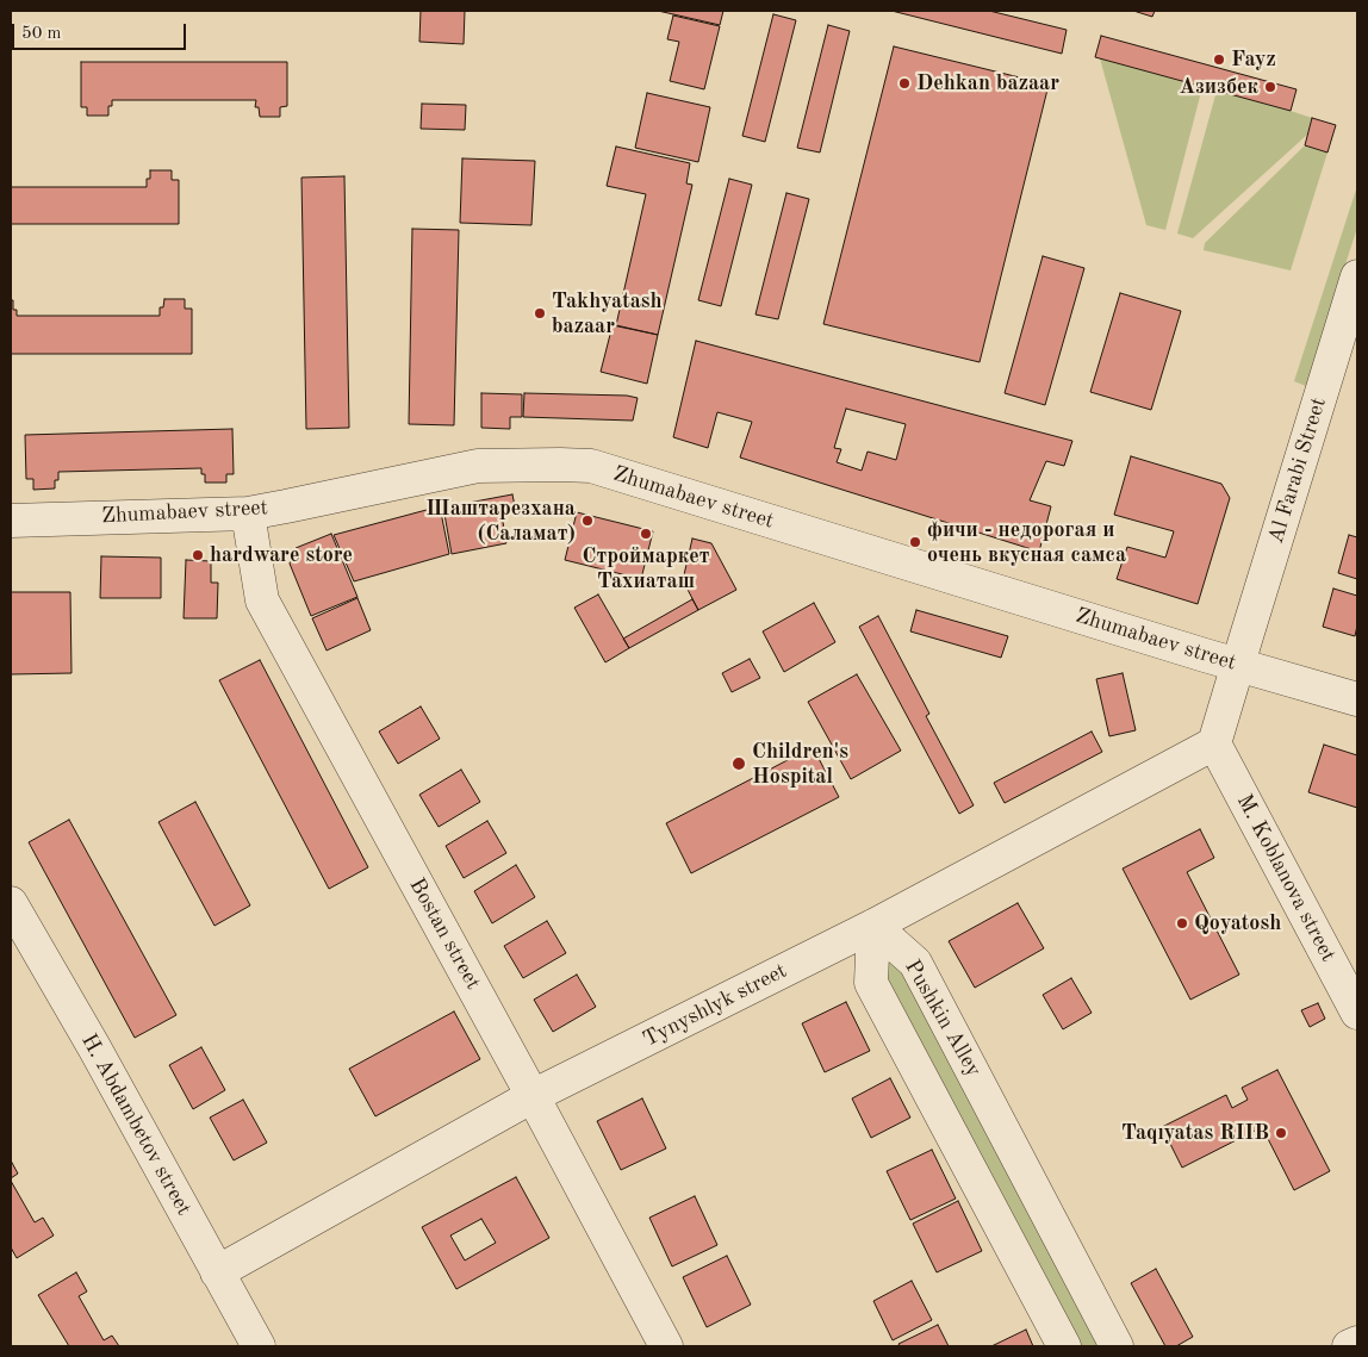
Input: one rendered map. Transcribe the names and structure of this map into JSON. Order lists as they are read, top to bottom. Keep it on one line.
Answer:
{"streets":{"street":["Al Farabi Street","Zhumabaev street","M. Koblanova street","Bostan street","Tynyshlyk street","Pushkin Alley","H. Abdambetov street"]},"crossings":[["Al Farabi Street","Zhumabaev street"],["Al Farabi Street","M. Koblanova street"],["Al Farabi Street","Tynyshlyk street"],["Zhumabaev street","Bostan street"],["M. Koblanova street","Tynyshlyk street"],["Bostan street","Tynyshlyk street"],["Tynyshlyk street","Pushkin Alley"],["Tynyshlyk street","H. Abdambetov street"]],"places":["Fayz","Dehkan bazaar","Азизбек","Takhyatash bazaar","Шаштарезхана (Саламат)","Строймаркет Тахиаташ","фичи - недорогая и очень вкусная самса","hardware store","Children's Hospital","Qoyatosh","Taqıyatas RIIB"],"scale_bar":"50 m"}
